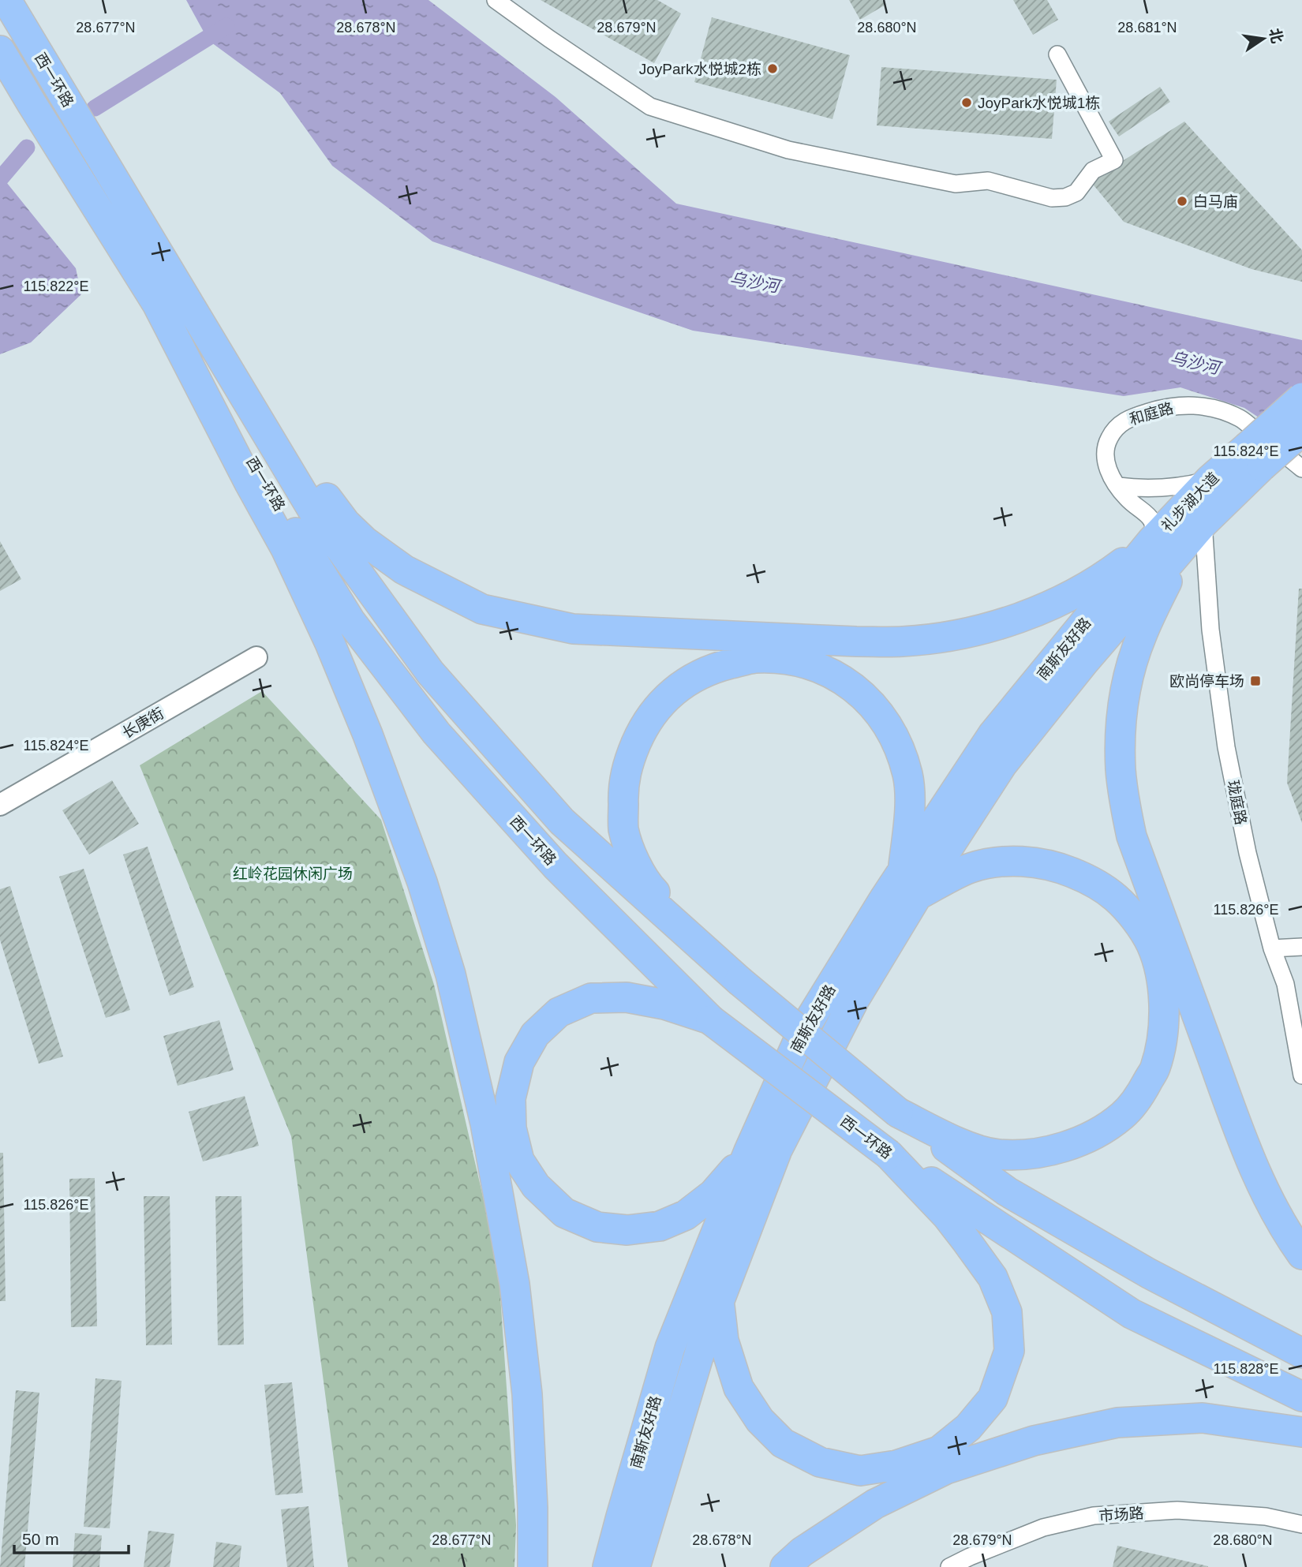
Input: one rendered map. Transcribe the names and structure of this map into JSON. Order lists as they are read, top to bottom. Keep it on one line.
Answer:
{"streets":{"highway":["西一环路","礼步湖大道","南斯友好路"],"street":["和庭路","长庚街","珑庭路","市场路"]},"crossings":[["和庭路","礼步湖大道"],["和庭路","南斯友好路"],["礼步湖大道","南斯友好路"],["礼步湖大道","珑庭路"]],"water":["乌沙河"],"parks":["红岭花园休闲广场"],"places":{"other":["JoyPark水悦城2栋","JoyPark水悦城1栋","白马庙"],"transit":["欧尚停车场"]},"scale_bar":"50 m","north":"right","coordinates":["28.678°N","28.679°N","28.681°N","28.677°N","28.680°N","115.822°E","115.824°E","115.826°E","115.828°E"]}
